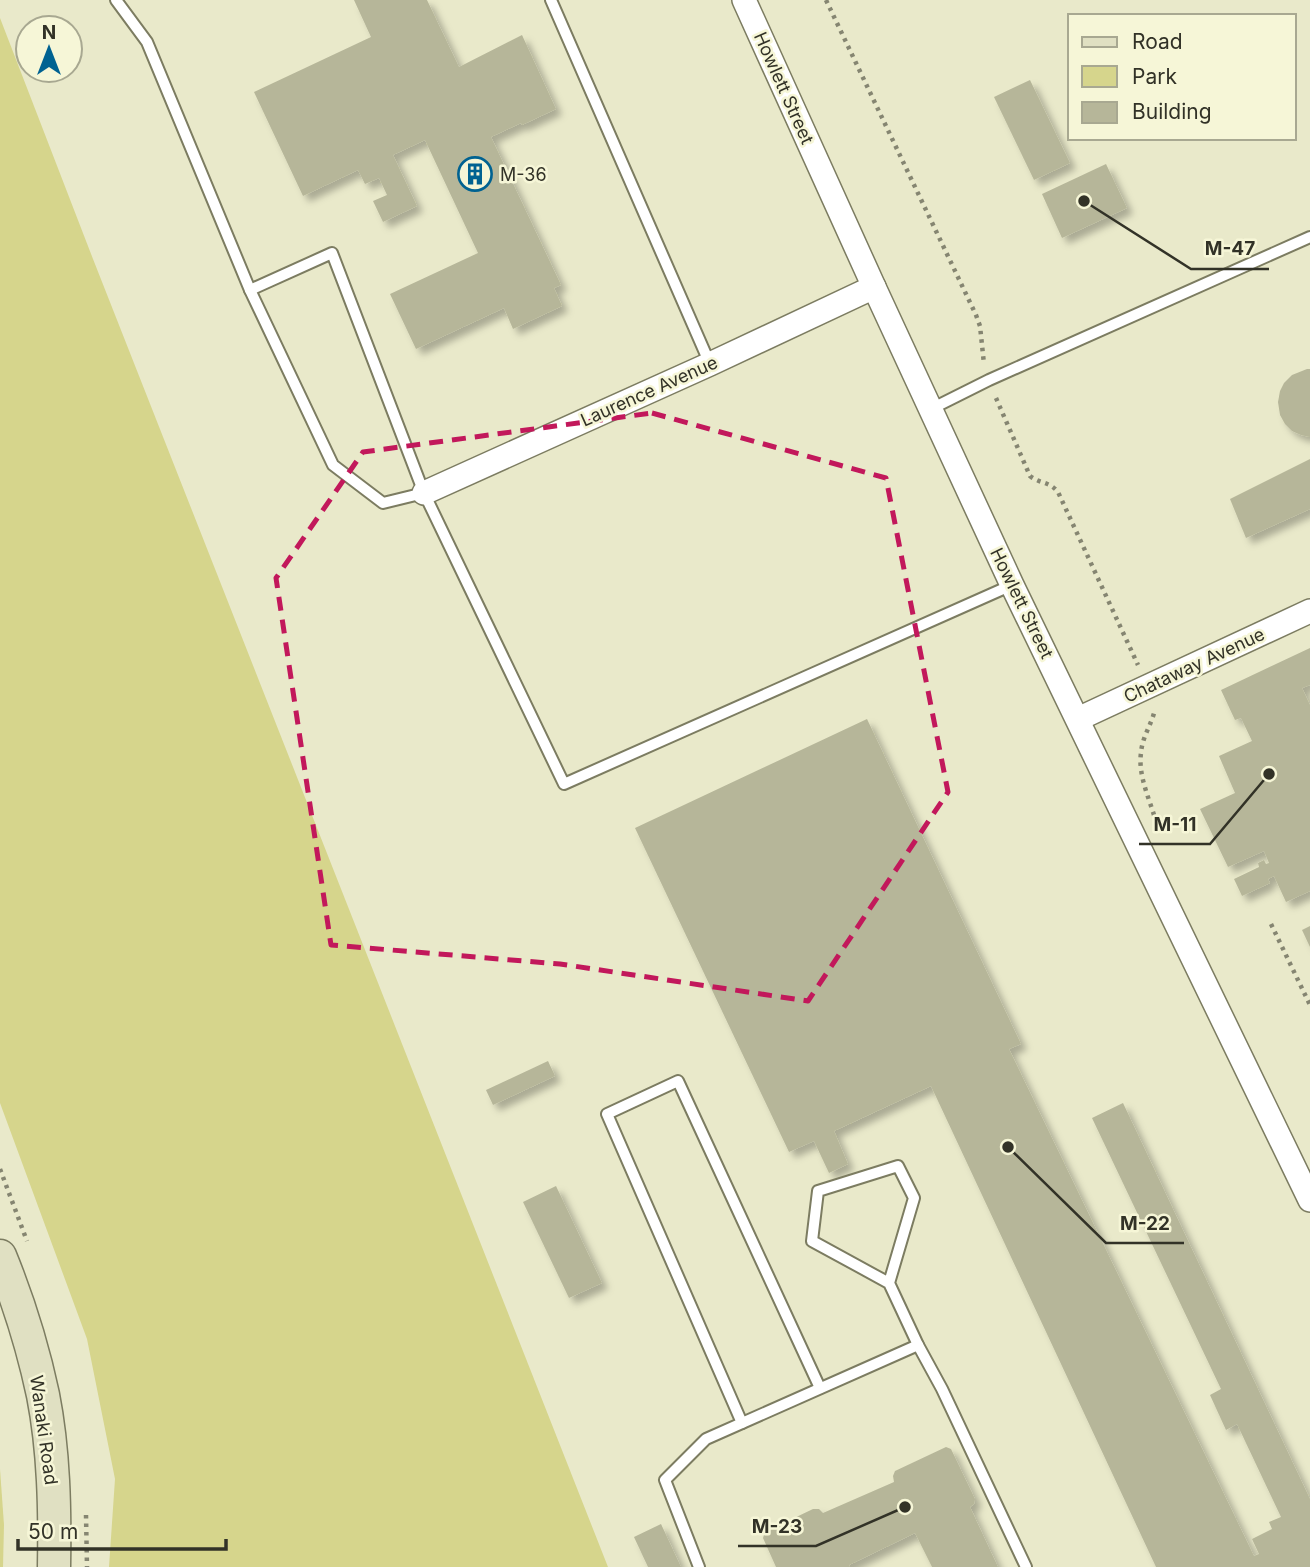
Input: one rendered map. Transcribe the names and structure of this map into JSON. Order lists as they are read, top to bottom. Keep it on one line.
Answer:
{"streets":{"street":["Howlett Street","Laurence Avenue","Chataway Avenue","Wanaki Road"]},"crossings":[["Howlett Street","Laurence Avenue"],["Howlett Street","Chataway Avenue"]],"places":{"building":["M-36"],"other":["M-47","M-11","M-22","M-23"]},"legend":["Road","Park","Building"],"scale_bar":"50 m","north":"top"}
